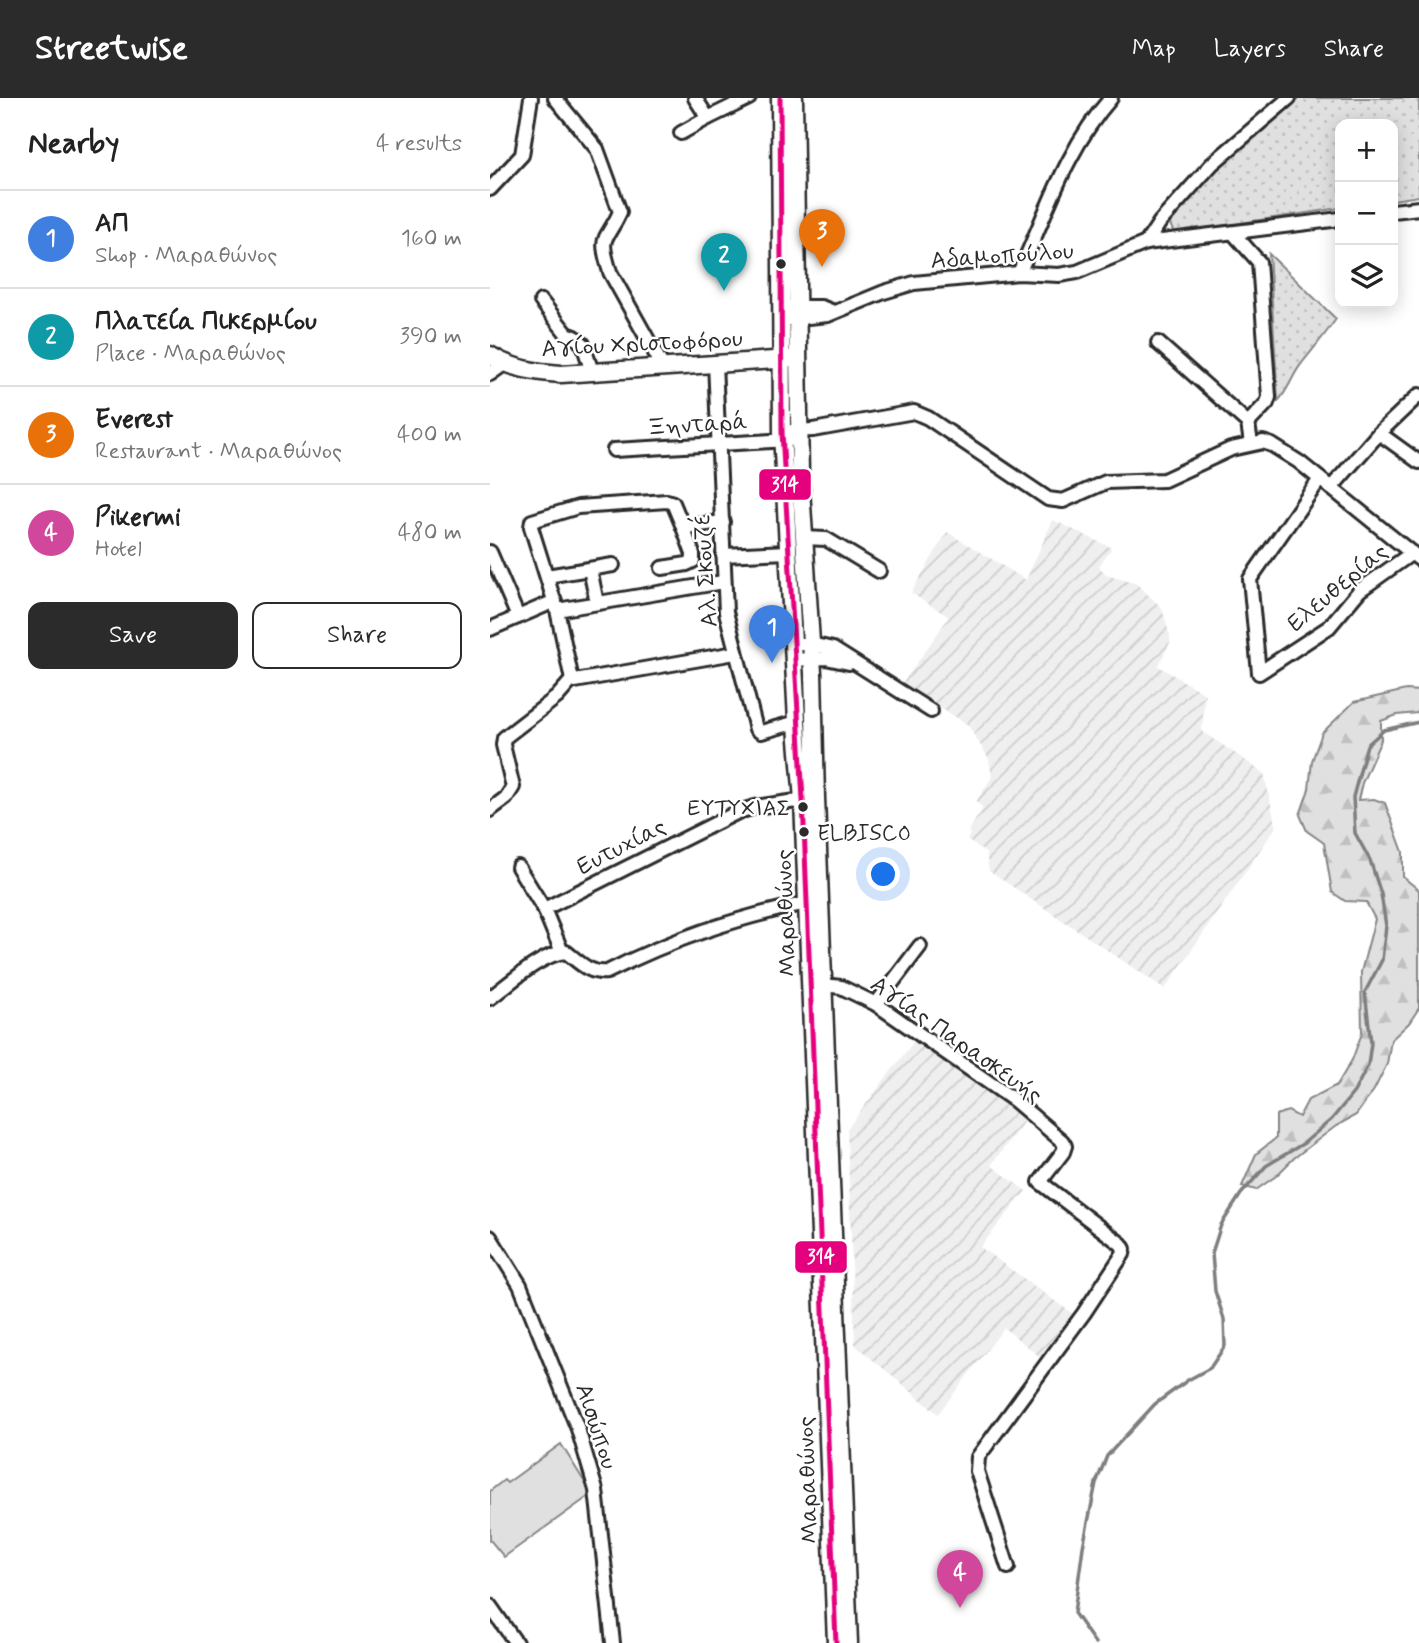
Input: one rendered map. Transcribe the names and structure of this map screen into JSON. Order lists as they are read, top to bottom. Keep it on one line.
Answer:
{"streets":{"main road":["Αγίου Χριστοφόρου","Μαραθώνος"],"street":["Αδαμοπούλου","Ξηνταρά","Αλ. Σκουζέ","Ελευθερίας","Ευτυχίας","Αγίας Παρασκευής","Αισώπου"]},"crossings":[["Αδαμοπούλου","Μαραθώνος"],["Αγίου Χριστοφόρου","Αλ. Σκουζέ"],["Αγίου Χριστοφόρου","Μαραθώνος"],["Ξηνταρά","Αλ. Σκουζέ"],["Ξηνταρά","Μαραθώνος"],["Αλ. Σκουζέ","Μαραθώνος"],["Ευτυχίας","Μαραθώνος"],["Μαραθώνος","Αγίας Παρασκευής"]],"places":["ΕΥΤΥΧΙΑΣ","ELBISCO"],"lines":["transit line 314"],"page":{"header":"Streetwise","nav":["Map","Layers","Share"],"heading":["Nearby","4 results"],"map_buttons":["+","−"],"list":[{"mark":"1","name":"ΑΠ","note":"Shop · Μαραθώνος","value":"160 m"},{"mark":"2","name":"Πλατεία Πικερμίου","note":"Place · Μαραθώνος","value":"390 m"},{"mark":"3","name":"Everest","note":"Restaurant · Μαραθώνος","value":"400 m"},{"mark":"4","name":"Pikermi","note":"Hotel","value":"480 m"}],"pins":["3","2","1","4"],"buttons":["Save","Share"]}}
